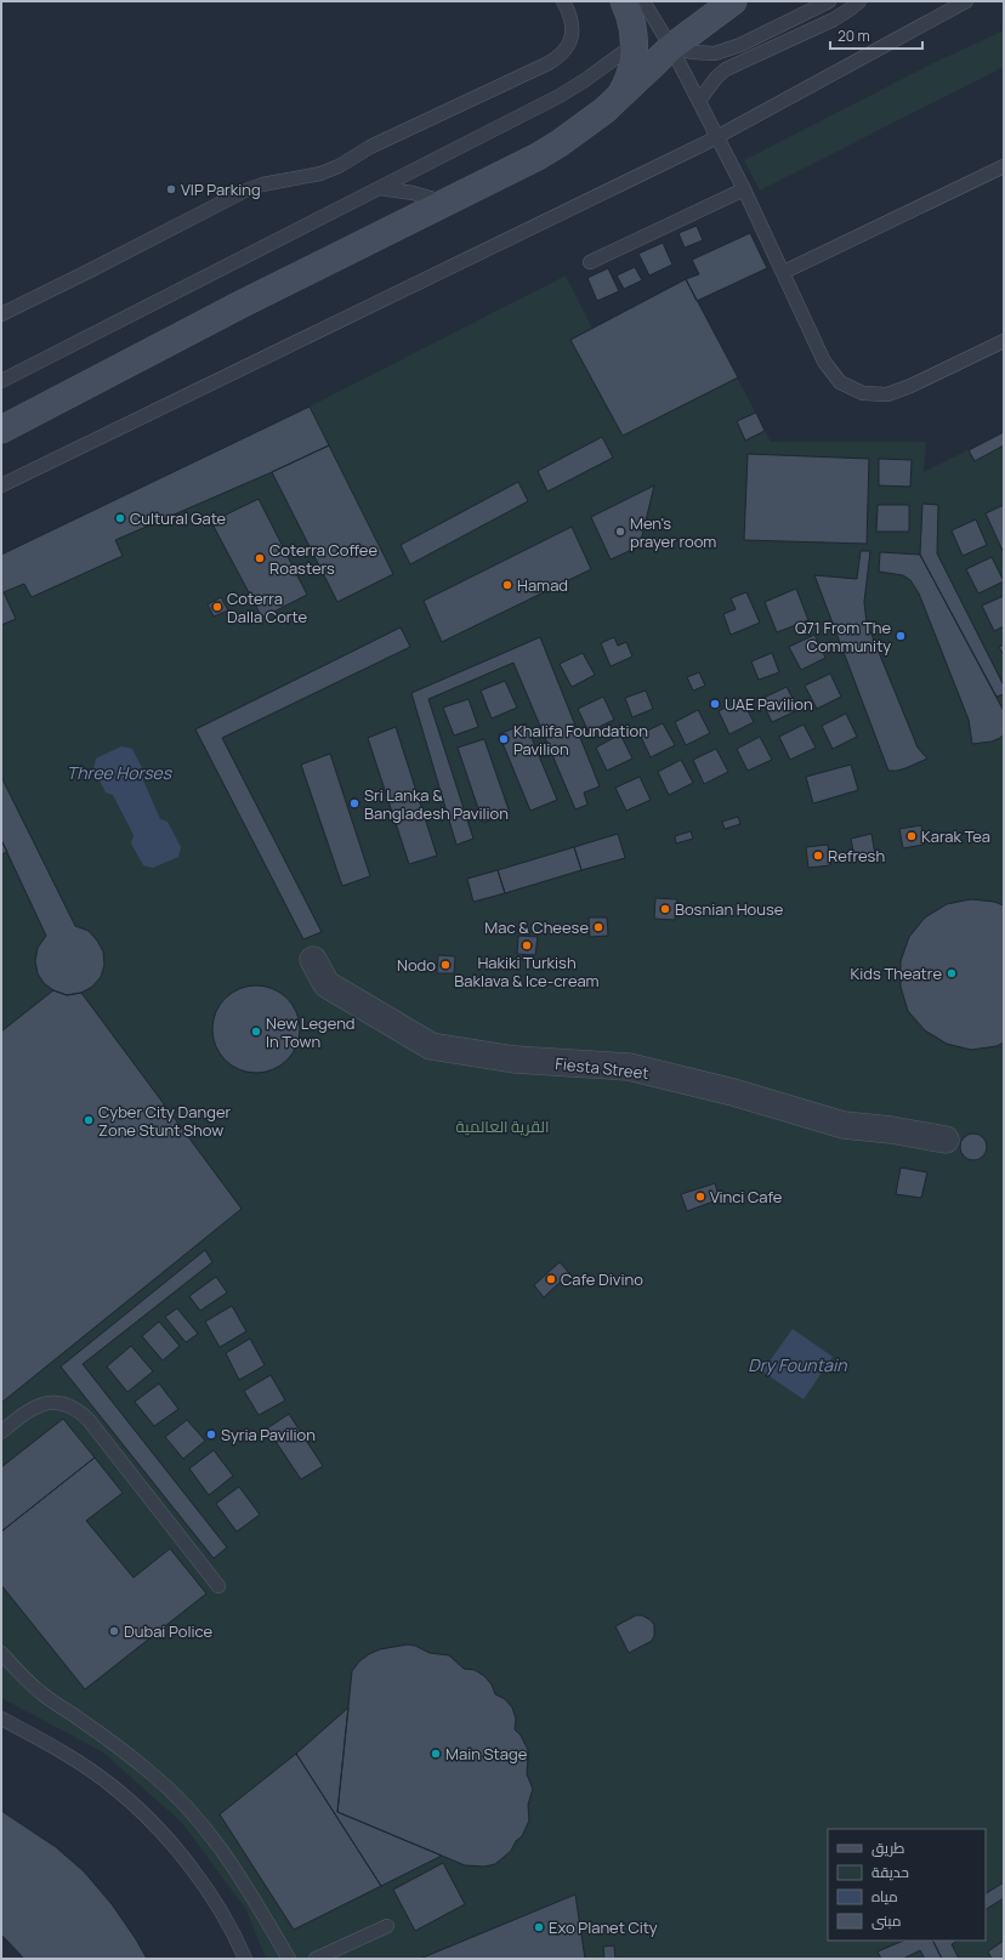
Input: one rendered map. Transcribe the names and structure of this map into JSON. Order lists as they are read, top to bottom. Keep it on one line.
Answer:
{"streets":{"street":["Fiesta Street"]},"water":["Three Horses","Dry Fountain"],"parks":["القرية العالمية"],"places":["VIP Parking","Cultural Gate","Men's prayer room","Coterra Coffee Roasters","Hamad","Coterra Dalla Corte","Q71 From The Community","UAE Pavilion","Khalifa Foundation Pavilion","Sri Lanka & Bangladesh Pavilion","Karak Tea","Refresh","Bosnian House","Mac & Cheese","Hakiki Turkish Baklava & Ice-cream","Nodo","Kids Theatre","New Legend In Town","Cyber City Danger Zone Stunt Show","Vinci Cafe","Cafe Divino","Syria Pavilion","Dubai Police","Main Stage","Exo Planet City"],"legend":["طريق","حديقة","مياه","مبنى"],"scale_bar":"20 m"}
